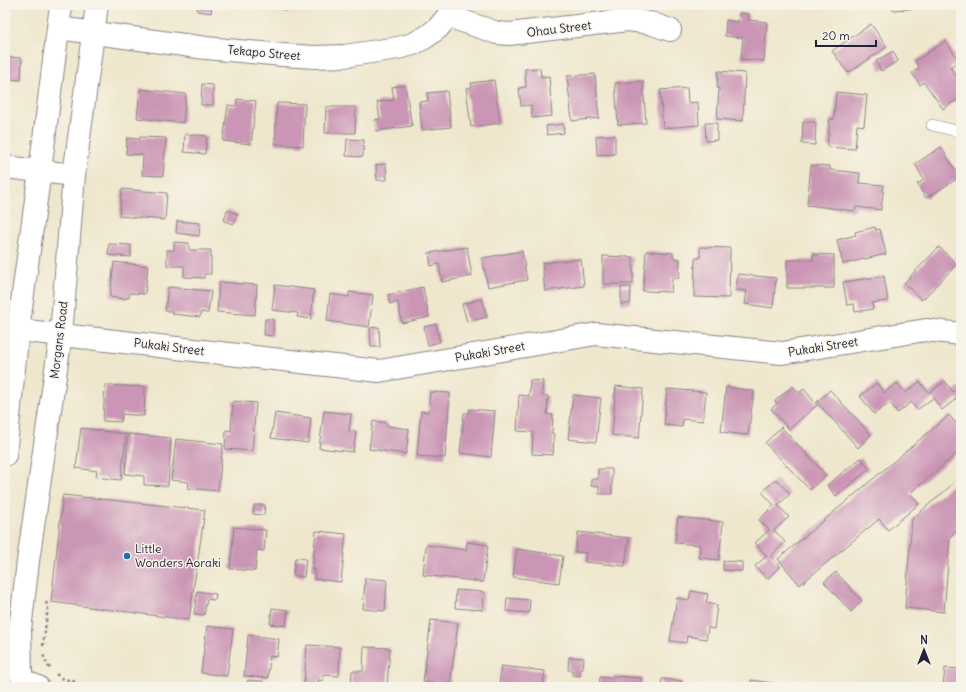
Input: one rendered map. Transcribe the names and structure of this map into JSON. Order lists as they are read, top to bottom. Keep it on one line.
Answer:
{"streets":{"street":["Ohau Street","Tekapo Street","Morgans Road","Pukaki Street"]},"crossings":[["Ohau Street","Tekapo Street"],["Tekapo Street","Morgans Road"],["Morgans Road","Pukaki Street"]],"places":["Little Wonders Aoraki"],"scale_bar":"20 m","north":"top"}
